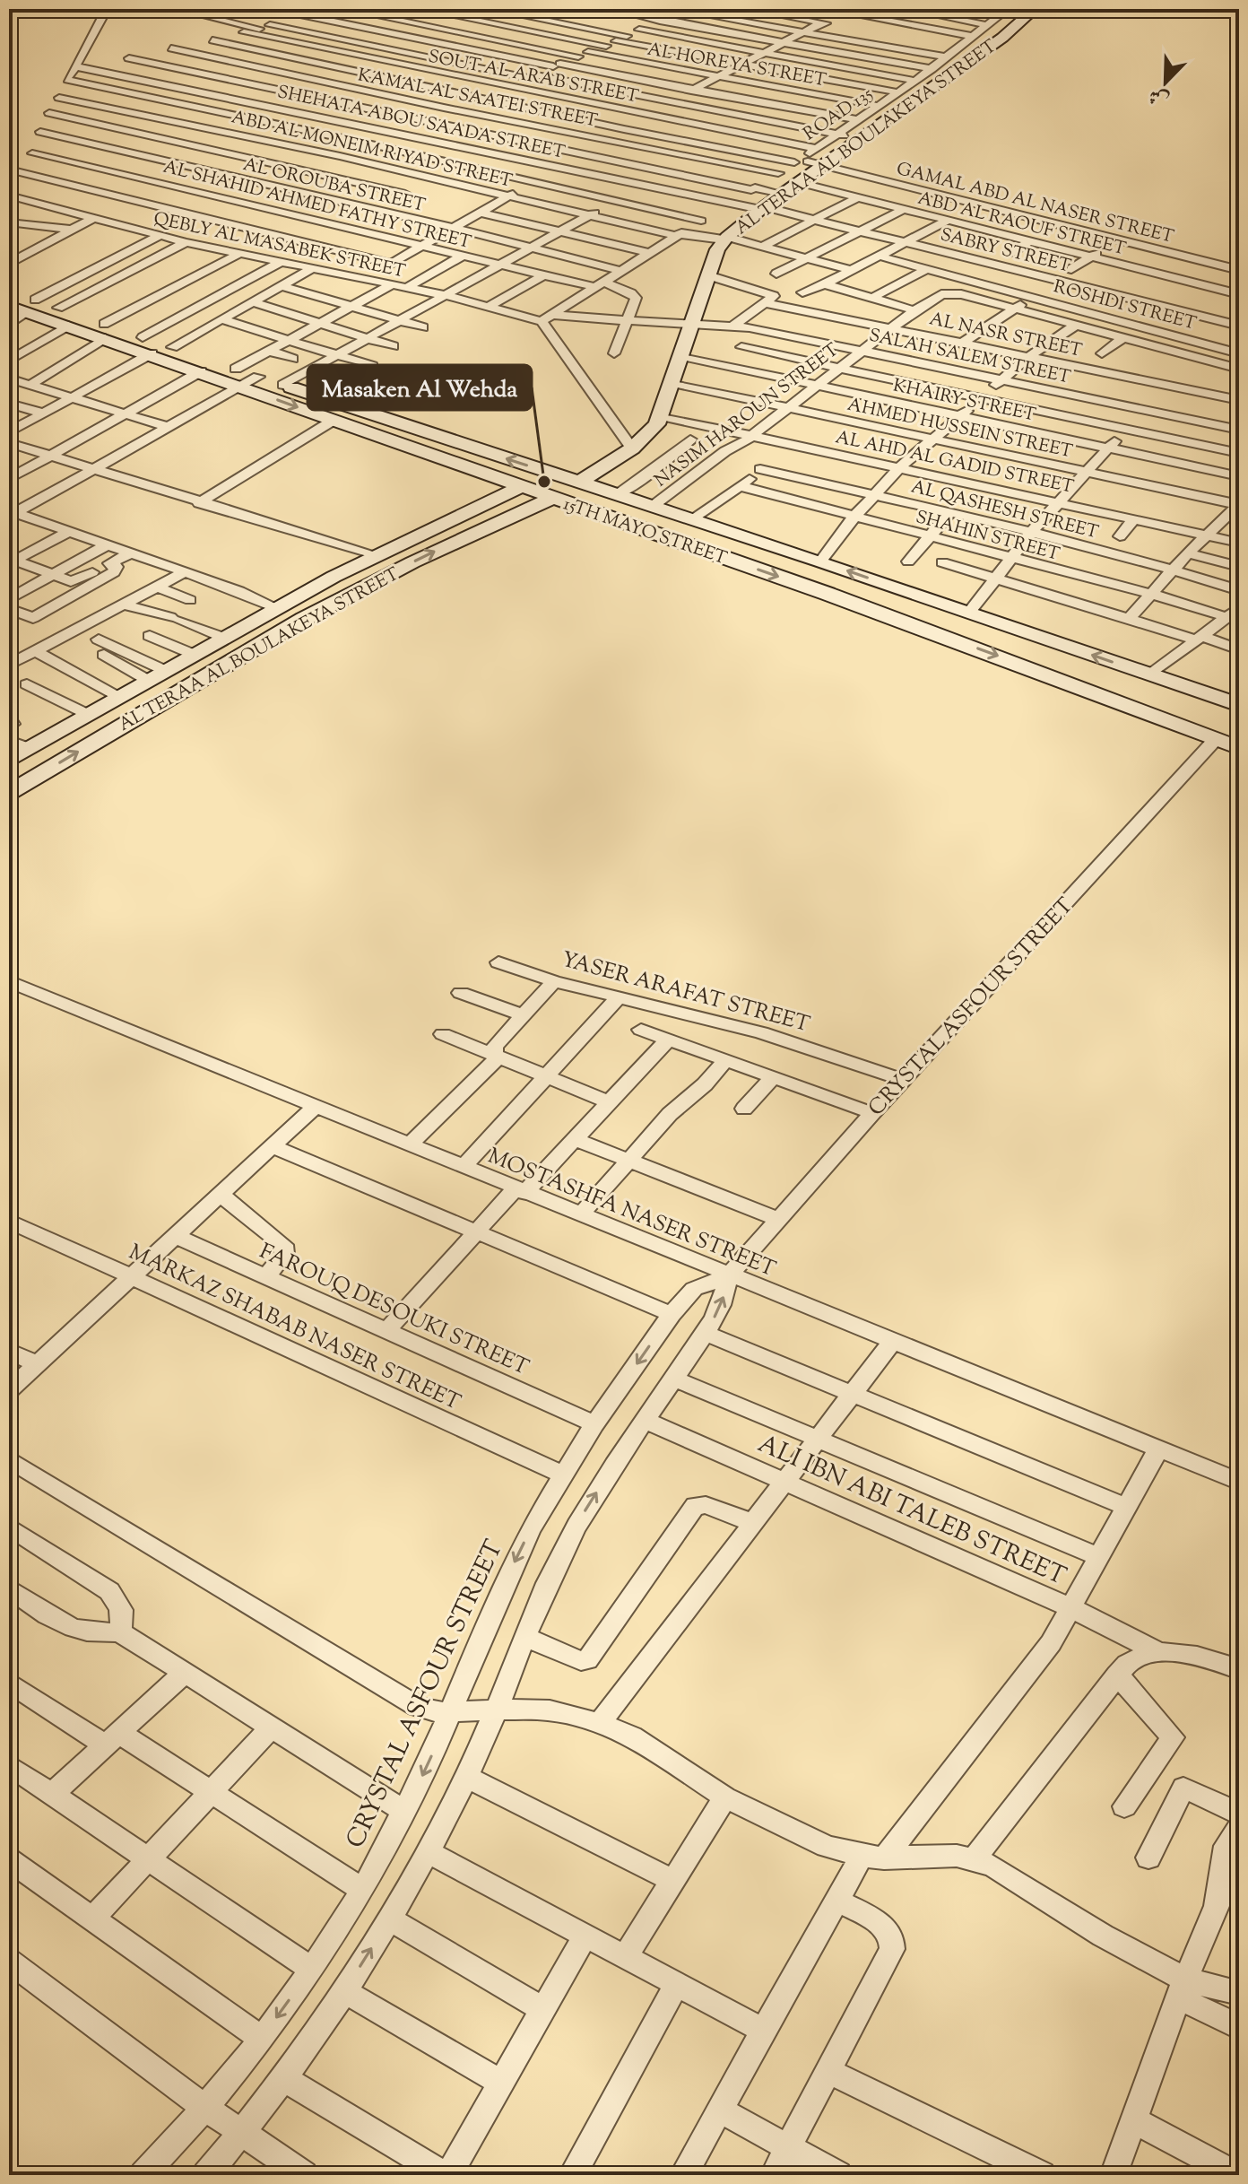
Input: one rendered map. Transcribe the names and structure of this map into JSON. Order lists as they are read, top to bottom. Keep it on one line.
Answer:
{"streets":{"main road":["AL TERAA AL BOULAKEYA STREET","15TH MAYO STREET"],"street":["AL HOREYA STREET","SOUT AL ARAB STREET","KAMAL AL SAATEI STREET","ROAD 135","SHEHATA ABOU SAADA STREET","ABD AL MONEIM RIYAD STREET","AL OROUBA STREET","GAMAL ABD AL NASER STREET","AL SHAHID AHMED FATHY STREET","ABD AL RAOUF STREET","QEBLY AL MASABEK STREET","SABRY STREET","ROSHDI STREET","AL NASR STREET","SALAH SALEM STREET","KHAIRY STREET","NASIM HAROUN STREET","AHMED HUSSEIN STREET","AL AHD AL GADID STREET","AL QASHESH STREET","SHAHIN STREET","YASER ARAFAT STREET","CRYSTAL ASFOUR STREET","MOSTASHFA NASER STREET","FAROUQ DESOUKI STREET","MARKAZ SHABAB NASER STREET","ALI IBN ABI TALEB STREET"]},"crossings":[["AL HOREYA STREET","ROAD 135"],["SOUT AL ARAB STREET","ROAD 135"],["KAMAL AL SAATEI STREET","ROAD 135"],["KAMAL AL SAATEI STREET","GAMAL ABD AL NASER STREET"],["ROAD 135","SHEHATA ABOU SAADA STREET"],["ROAD 135","ABD AL MONEIM RIYAD STREET"],["ROAD 135","AL OROUBA STREET"],["ROAD 135","GAMAL ABD AL NASER STREET"],["ROAD 135","AL SHAHID AHMED FATHY STREET"],["ROAD 135","QEBLY AL MASABEK STREET"],["SHEHATA ABOU SAADA STREET","AL TERAA AL BOULAKEYA STREET"],["SHEHATA ABOU SAADA STREET","SABRY STREET"],["AL TERAA AL BOULAKEYA STREET","ABD AL MONEIM RIYAD STREET"],["AL TERAA AL BOULAKEYA STREET","GAMAL ABD AL NASER STREET"],["AL TERAA AL BOULAKEYA STREET","ABD AL RAOUF STREET"],["AL TERAA AL BOULAKEYA STREET","SABRY STREET"],["AL TERAA AL BOULAKEYA STREET","AL NASR STREET"],["AL TERAA AL BOULAKEYA STREET","SALAH SALEM STREET"],["AL TERAA AL BOULAKEYA STREET","KHAIRY STREET"],["AL TERAA AL BOULAKEYA STREET","AHMED HUSSEIN STREET"],["AL TERAA AL BOULAKEYA STREET","AL AHD AL GADID STREET"],["AL TERAA AL BOULAKEYA STREET","15TH MAYO STREET"],["AL SHAHID AHMED FATHY STREET","QEBLY AL MASABEK STREET"],["AL SHAHID AHMED FATHY STREET","SALAH SALEM STREET"],["QEBLY AL MASABEK STREET","SALAH SALEM STREET"],["AL NASR STREET","SALAH SALEM STREET"],["AL NASR STREET","NASIM HAROUN STREET"],["SALAH SALEM STREET","NASIM HAROUN STREET"],["KHAIRY STREET","NASIM HAROUN STREET"],["NASIM HAROUN STREET","AHMED HUSSEIN STREET"],["NASIM HAROUN STREET","AL AHD AL GADID STREET"],["NASIM HAROUN STREET","15TH MAYO STREET"],["AL QASHESH STREET","SHAHIN STREET"],["15TH MAYO STREET","CRYSTAL ASFOUR STREET"],["YASER ARAFAT STREET","CRYSTAL ASFOUR STREET"],["CRYSTAL ASFOUR STREET","MOSTASHFA NASER STREET"],["CRYSTAL ASFOUR STREET","FAROUQ DESOUKI STREET"],["CRYSTAL ASFOUR STREET","MARKAZ SHABAB NASER STREET"],["CRYSTAL ASFOUR STREET","ALI IBN ABI TALEB STREET"]],"places":["Masaken Al Wehda"],"north":"bottom left"}
